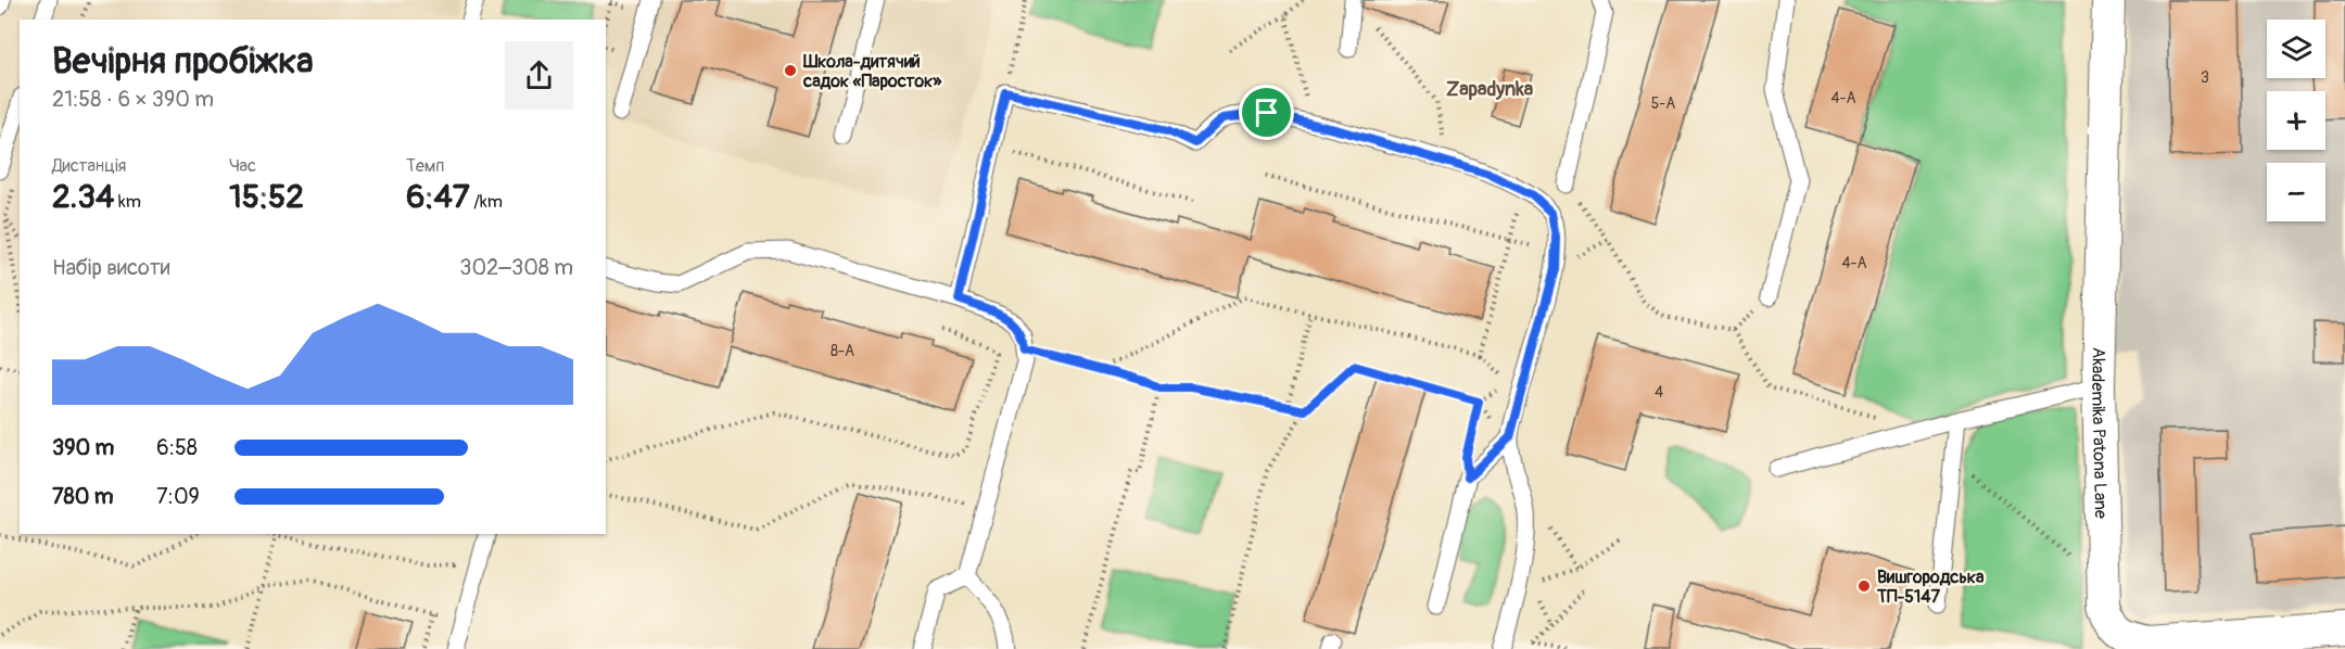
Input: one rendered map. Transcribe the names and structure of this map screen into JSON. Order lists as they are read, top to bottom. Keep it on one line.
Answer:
{"streets":{"street":["Akademika Patona Lane"]},"districts":["Zapadynka"],"places":["Школа-дитячий садок «Паросток»","Вишгородська ТП-5147"],"house_numbers":["3","4-А","5-А","4-А","8-А","4"],"page":{"map_buttons":["+","−"],"heading":["Вечірня пробіжка","21:58 · 6 × 390 m"],"stats":[["Дистанція","2.34 km"],["Час","15:52"],["Темп","6:47 /km"]],"chart":["Набір висоти","302–308 m"],"list":[{"name":"390 m","note":"6:58"},{"name":"780 m","note":"7:09"}]}}
